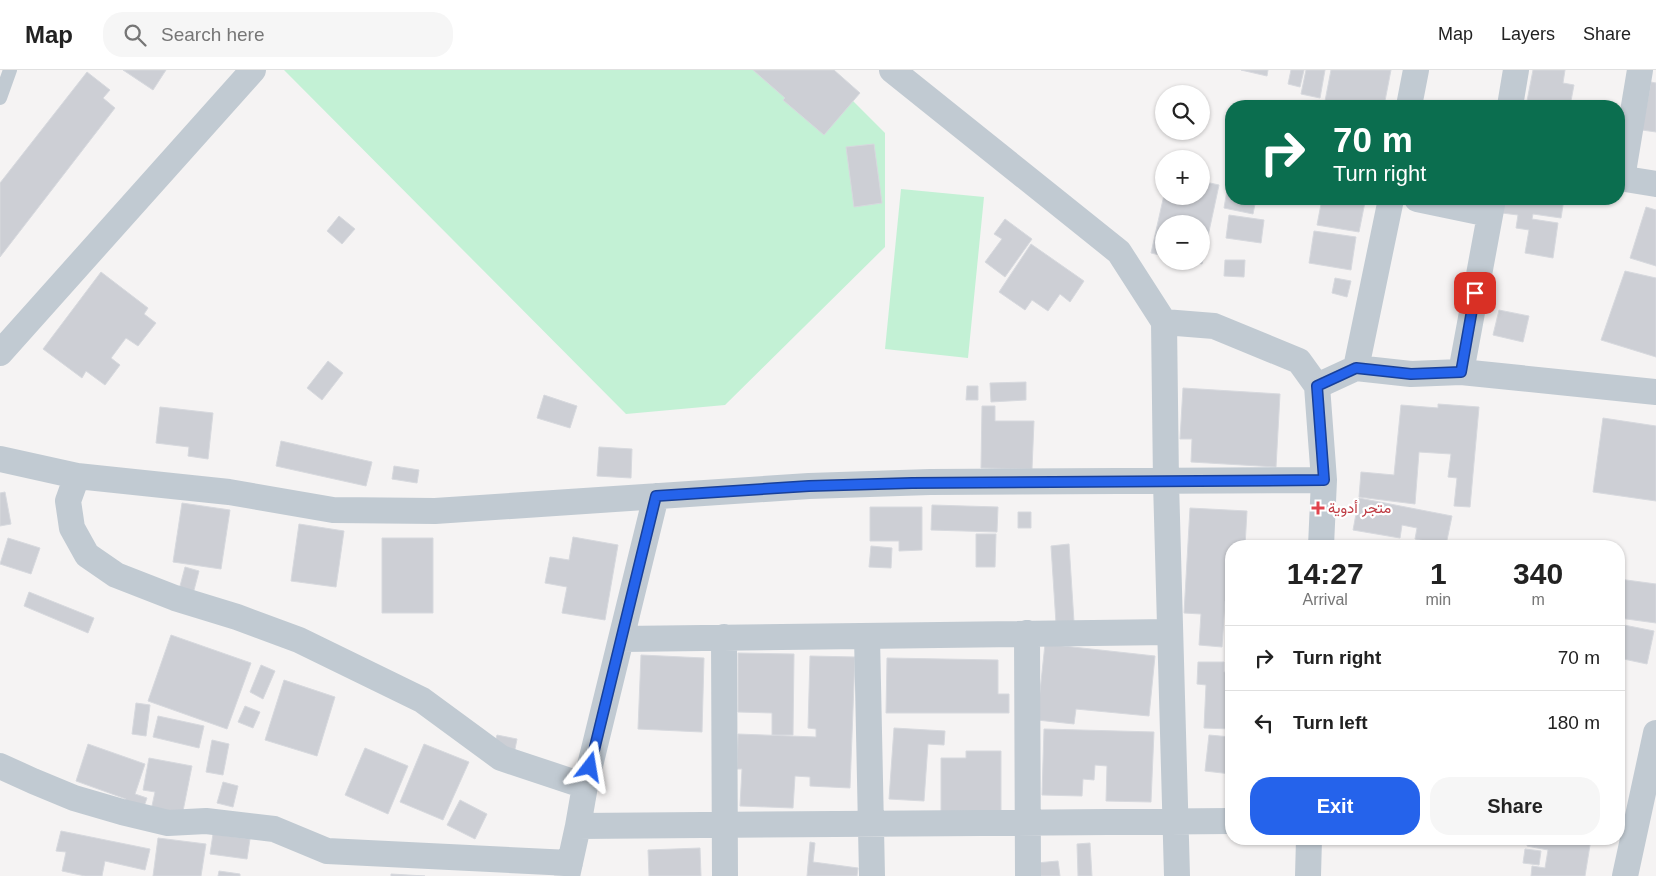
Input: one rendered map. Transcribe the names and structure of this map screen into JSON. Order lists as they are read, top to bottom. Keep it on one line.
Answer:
{"places":{"health":["متجر أدوية"]},"page":{"header":"Map","search":"Search here","nav":["Map","Layers","Share"],"map_buttons":["+","−"],"turn":["70 m","Turn right"],"eta":["14:27","Arrival","1","min","340","m"],"list":[{"name":"Turn right","value":"70 m"},{"name":"Turn left","value":"180 m"}],"buttons":["Exit","Share"]}}
